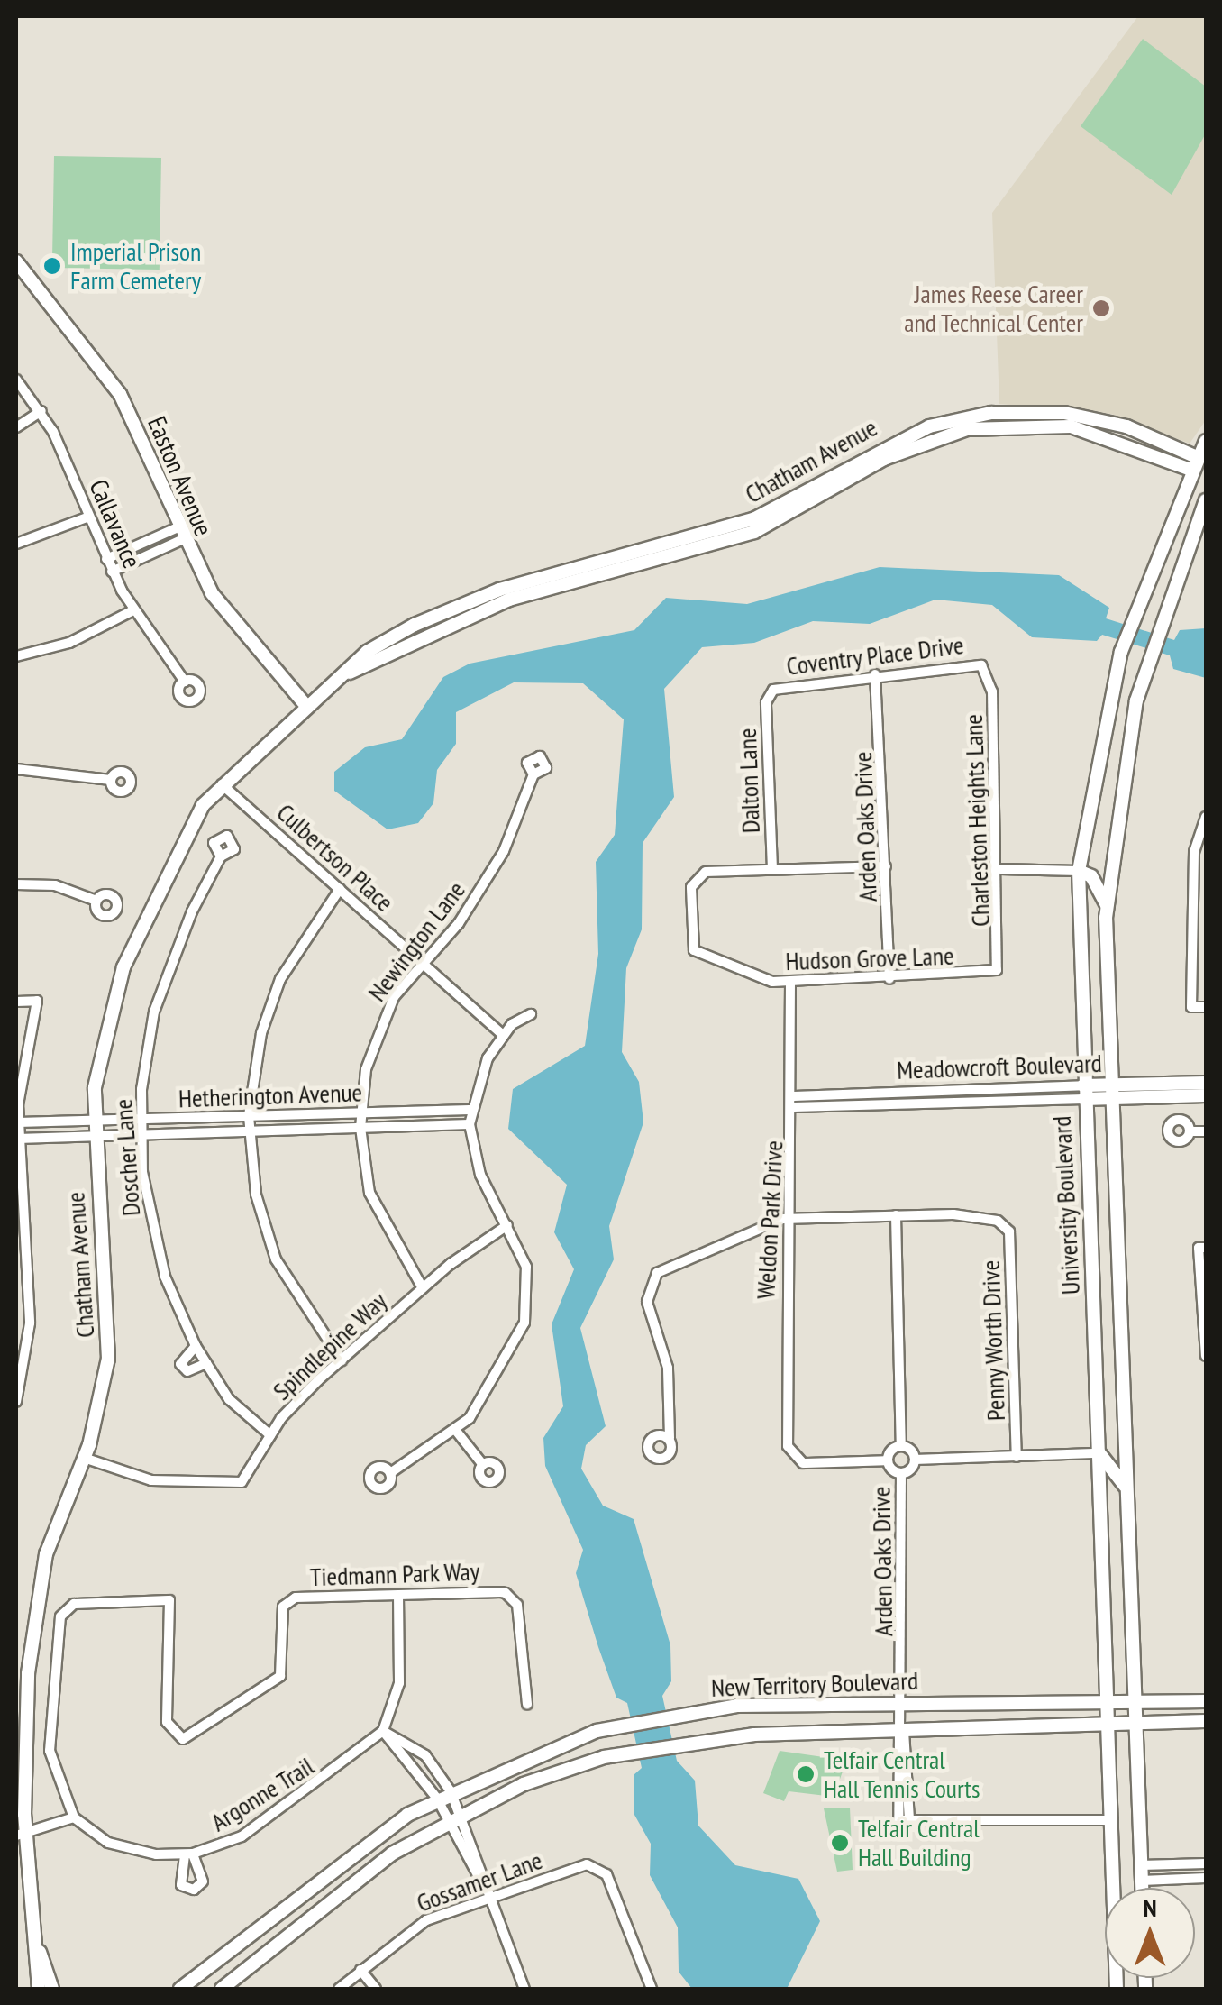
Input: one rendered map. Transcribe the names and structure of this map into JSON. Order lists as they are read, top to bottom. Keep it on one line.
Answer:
{"streets":{"main road":["Chatham Avenue","Easton Avenue","Meadowcroft Boulevard","University Boulevard","New Territory Boulevard"],"street":["Callavance","Coventry Place Drive","Dalton Lane","Charleston Heights Lane","Arden Oaks Drive","Culbertson Place","Newington Lane","Hudson Grove Lane","Hetherington Avenue","Doscher Lane","Weldon Park Drive","Penny Worth Drive","Spindlepine Way","Tiedmann Park Way","Argonne Trail","Gossamer Lane"]},"crossings":[["Chatham Avenue","Easton Avenue"],["Chatham Avenue","Culbertson Place"],["Chatham Avenue","Hetherington Avenue"],["Chatham Avenue","University Boulevard"],["Chatham Avenue","Spindlepine Way"],["Coventry Place Drive","Dalton Lane"],["Coventry Place Drive","Charleston Heights Lane"],["Coventry Place Drive","Arden Oaks Drive"],["Dalton Lane","Hudson Grove Lane"],["Charleston Heights Lane","Hudson Grove Lane"],["Arden Oaks Drive","Hudson Grove Lane"],["Arden Oaks Drive","University Boulevard"],["Arden Oaks Drive","New Territory Boulevard"],["Culbertson Place","Newington Lane"],["Newington Lane","Hetherington Avenue"],["Newington Lane","Spindlepine Way"],["Hudson Grove Lane","Weldon Park Drive"],["Meadowcroft Boulevard","University Boulevard"],["Meadowcroft Boulevard","Weldon Park Drive"],["Hetherington Avenue","Doscher Lane"],["Doscher Lane","Spindlepine Way"],["University Boulevard","New Territory Boulevard"],["Tiedmann Park Way","Argonne Trail"]],"places":["Imperial Prison Farm Cemetery","James Reese Career and Technical Center","Telfair Central Hall Tennis Courts","Telfair Central Hall Building"],"north":"top"}
